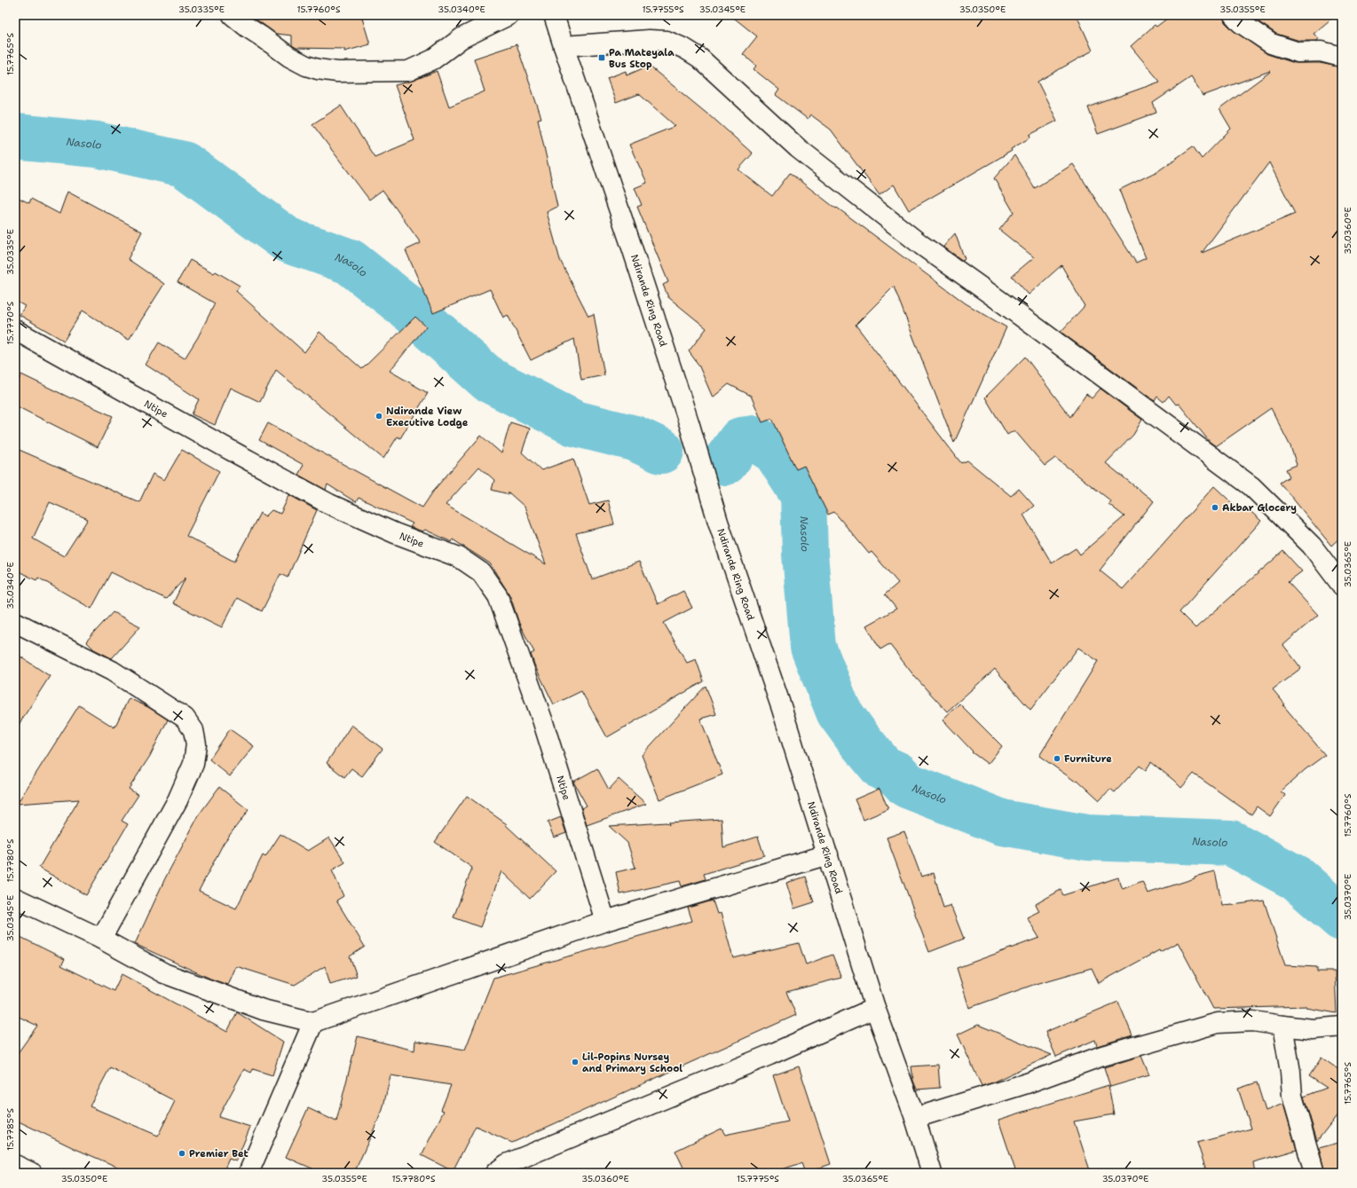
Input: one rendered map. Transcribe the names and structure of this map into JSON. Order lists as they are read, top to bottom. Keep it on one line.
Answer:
{"streets":{"street":["Ndirande Ring Road","Ntipe"]},"water":["Nasolo"],"places":{"transit":["Pa Mateyala Bus Stop"],"other":["Ndirande View Executive Lodge","Akbar Glocery","Furniture","Lil-Popins Nursey and Primary School","Premier Bet"]},"coordinates":["35.0335°E","15.7760°S","35.0340°E","15.7755°S","35.0345°E","35.0350°E","35.0355°E","15.7765°S","35.0360°E","15.7770°S","35.0365°E","15.7780°S","35.0370°E","15.7785°S","15.7775°S"]}
